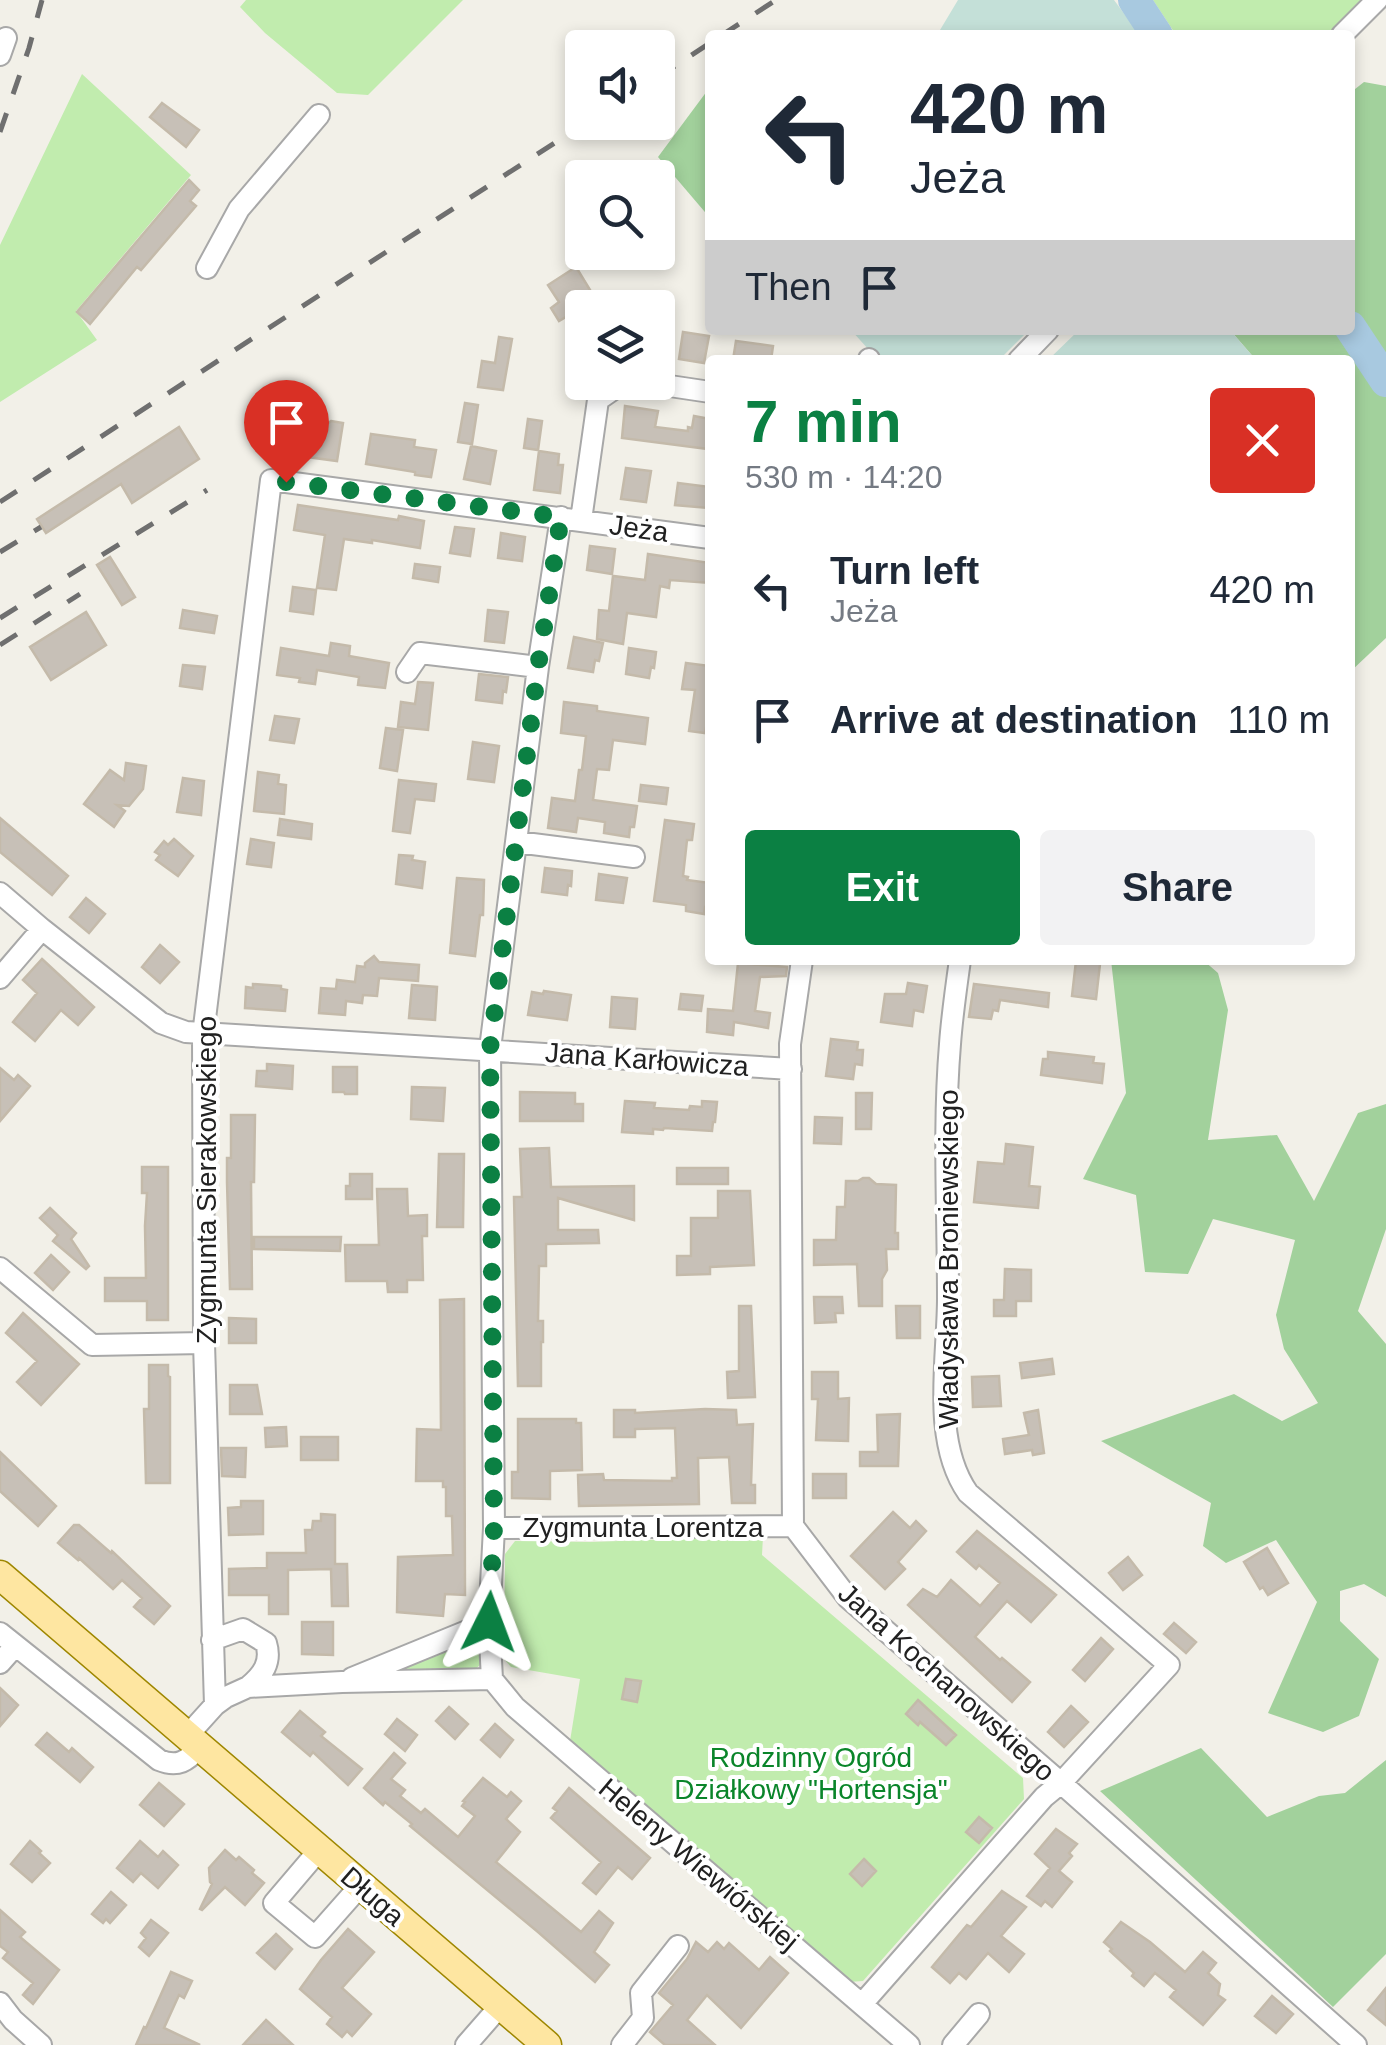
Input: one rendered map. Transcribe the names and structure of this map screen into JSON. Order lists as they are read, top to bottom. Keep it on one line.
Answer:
{"streets":{"main road":["Długa"],"street":["Jeża","Jana Karłowicza","Zygmunta Sierakowskiego","Władysława Broniewskiego","Zygmunta Lorentza","Jana Kochanowskiego","Heleny Wiewiórskiej"]},"crossings":[["Jeża","Zygmunta Sierakowskiego"],["Jana Karłowicza","Zygmunta Sierakowskiego"],["Władysława Broniewskiego","Jana Kochanowskiego"],["Władysława Broniewskiego","Heleny Wiewiórskiej"],["Zygmunta Lorentza","Jana Kochanowskiego"]],"parks":["Rodzinny Ogród Działkowy \"Hortensja\""],"page":{"turn":["420 m","Jeża"],"then":"Then","heading":["7 min","530 m · 14:20"],"list":[{"name":"Turn left","note":"Jeża","value":"420 m"},{"name":"Arrive at destination","value":"110 m"}],"buttons":["Exit","Share"]}}
